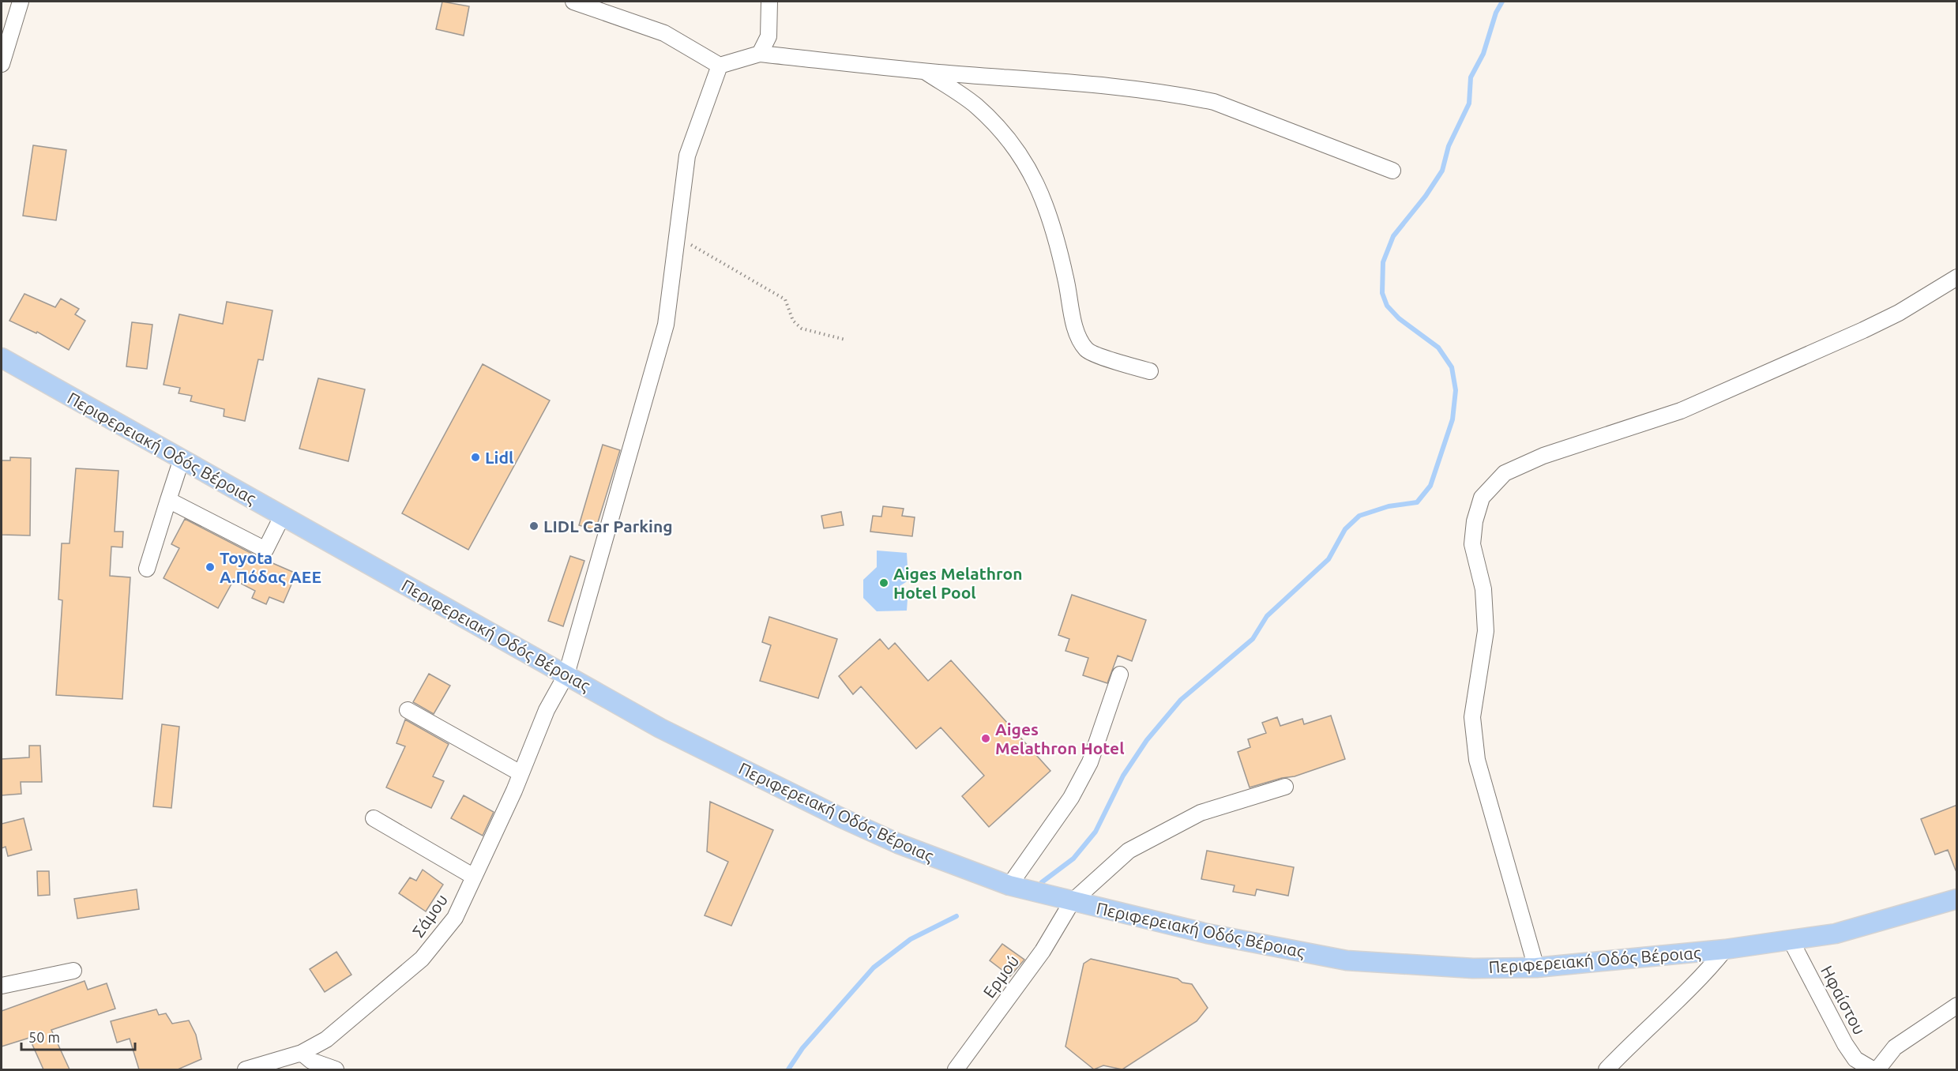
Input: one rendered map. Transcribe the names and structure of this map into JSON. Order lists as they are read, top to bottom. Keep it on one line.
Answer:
{"streets":{"main road":["Περιφερειακή Οδός Βέροιας"],"street":["Σάμου","Ερμού","Ηφαίστου"]},"crossings":[["Περιφερειακή Οδός Βέροιας","Σάμου"],["Περιφερειακή Οδός Βέροιας","Ερμού"],["Περιφερειακή Οδός Βέροιας","Ηφαίστου"]],"places":["Lidl","LIDL Car Parking","Toyota Α.Πόδας ΑΕΕ","Aiges Melathron Hotel Pool","Aiges Melathron Hotel"],"scale_bar":"50 m"}
